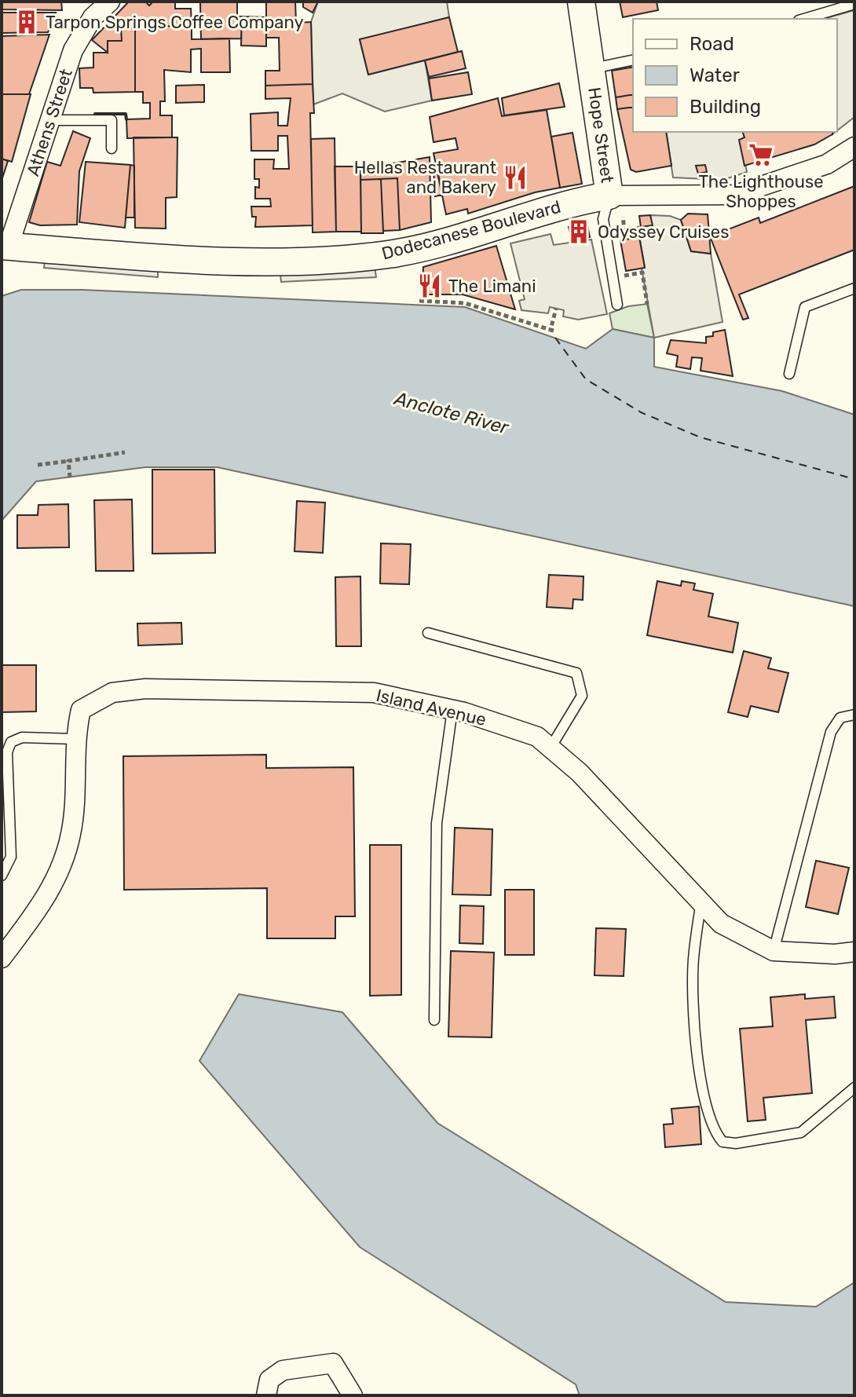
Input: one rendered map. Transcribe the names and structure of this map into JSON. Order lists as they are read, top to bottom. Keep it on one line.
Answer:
{"streets":{"street":["Athens Street","Hope Street","Dodecanese Boulevard","Island Avenue"]},"crossings":[["Athens Street","Dodecanese Boulevard"],["Hope Street","Dodecanese Boulevard"]],"water":["Anclote River"],"places":{"building":["Tarpon Springs Coffee Company","Odyssey Cruises"],"supermarket":["The Lighthouse Shoppes"],"restaurant":["Hellas Restaurant and Bakery","The Limani"]},"legend":["Road","Water","Building"]}
